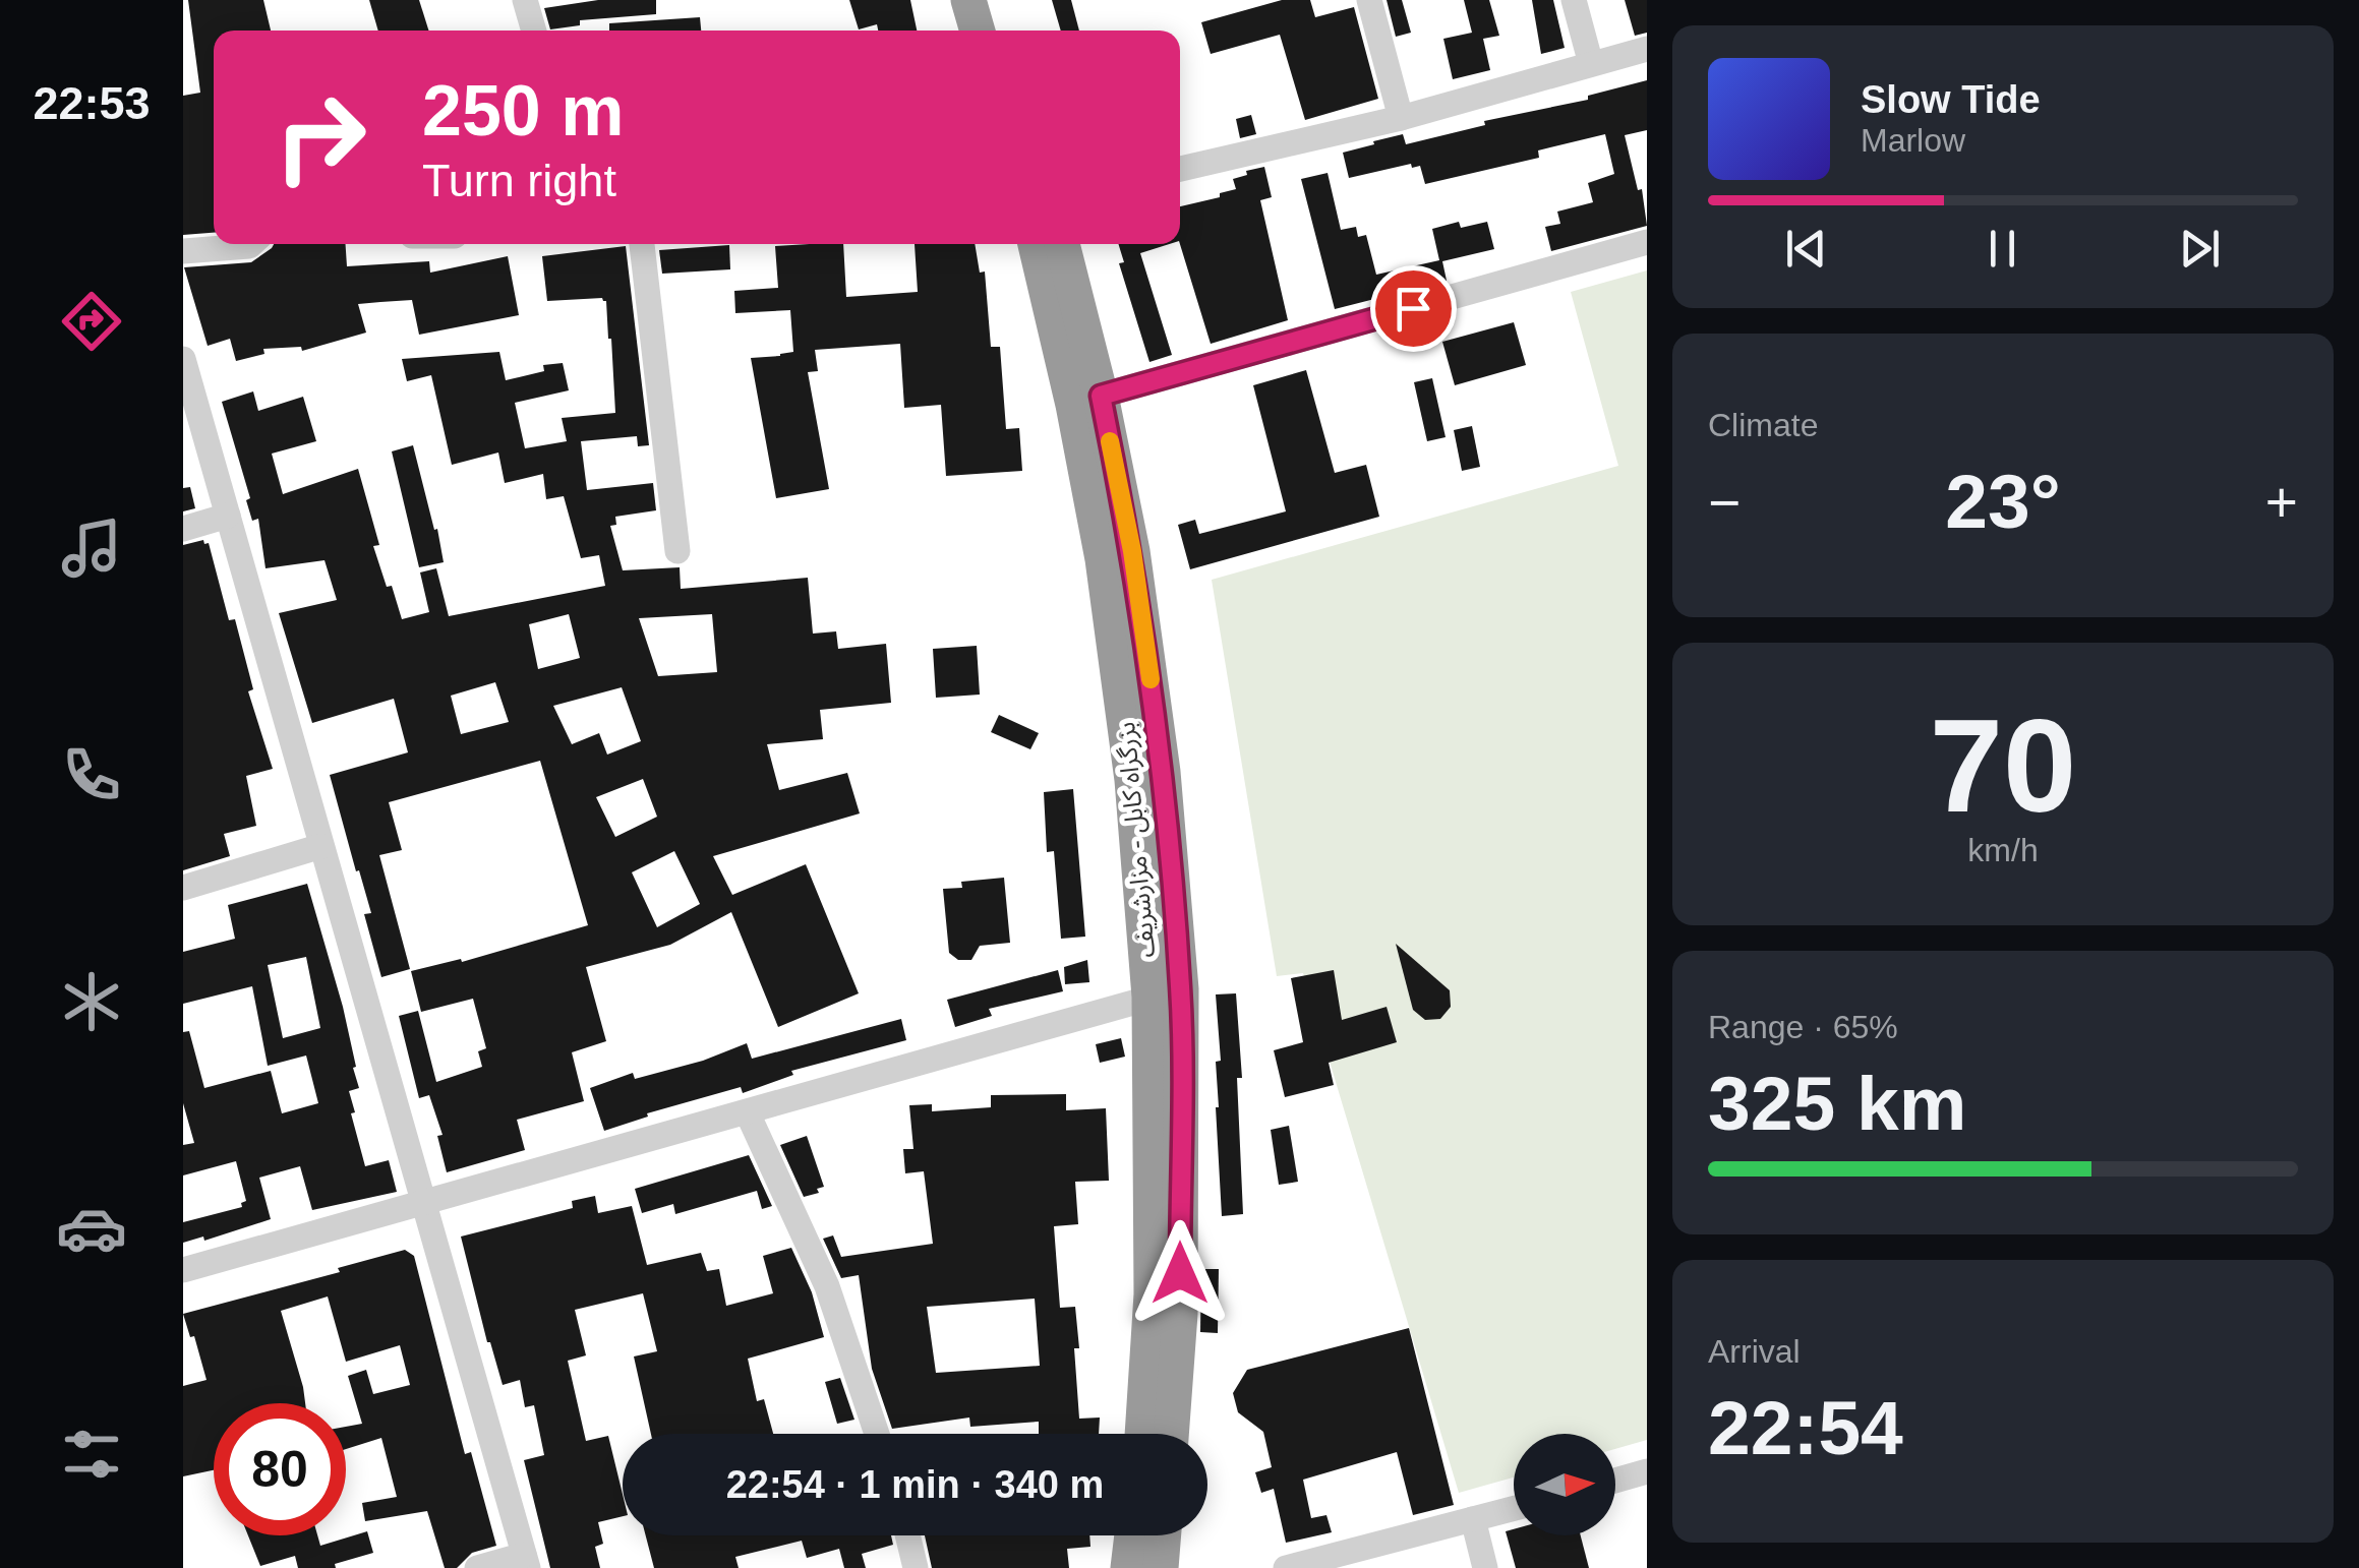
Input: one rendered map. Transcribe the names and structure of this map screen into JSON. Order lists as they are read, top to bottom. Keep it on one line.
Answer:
{"streets":{"highway":["بزرگراه کابل - مزارشریف"]},"north":"right","page":{"tabs":"22:53","turn":["250 m","Turn right"],"song":["Slow Tide","Marlow"],"tile":["Climate",["70","km/h"],["Range · 65%","325 km"],["Arrival","22:54"]],"heat":["−","23°","+"],"limit":"80","trip":"22:54 · 1 min · 340 m"}}
